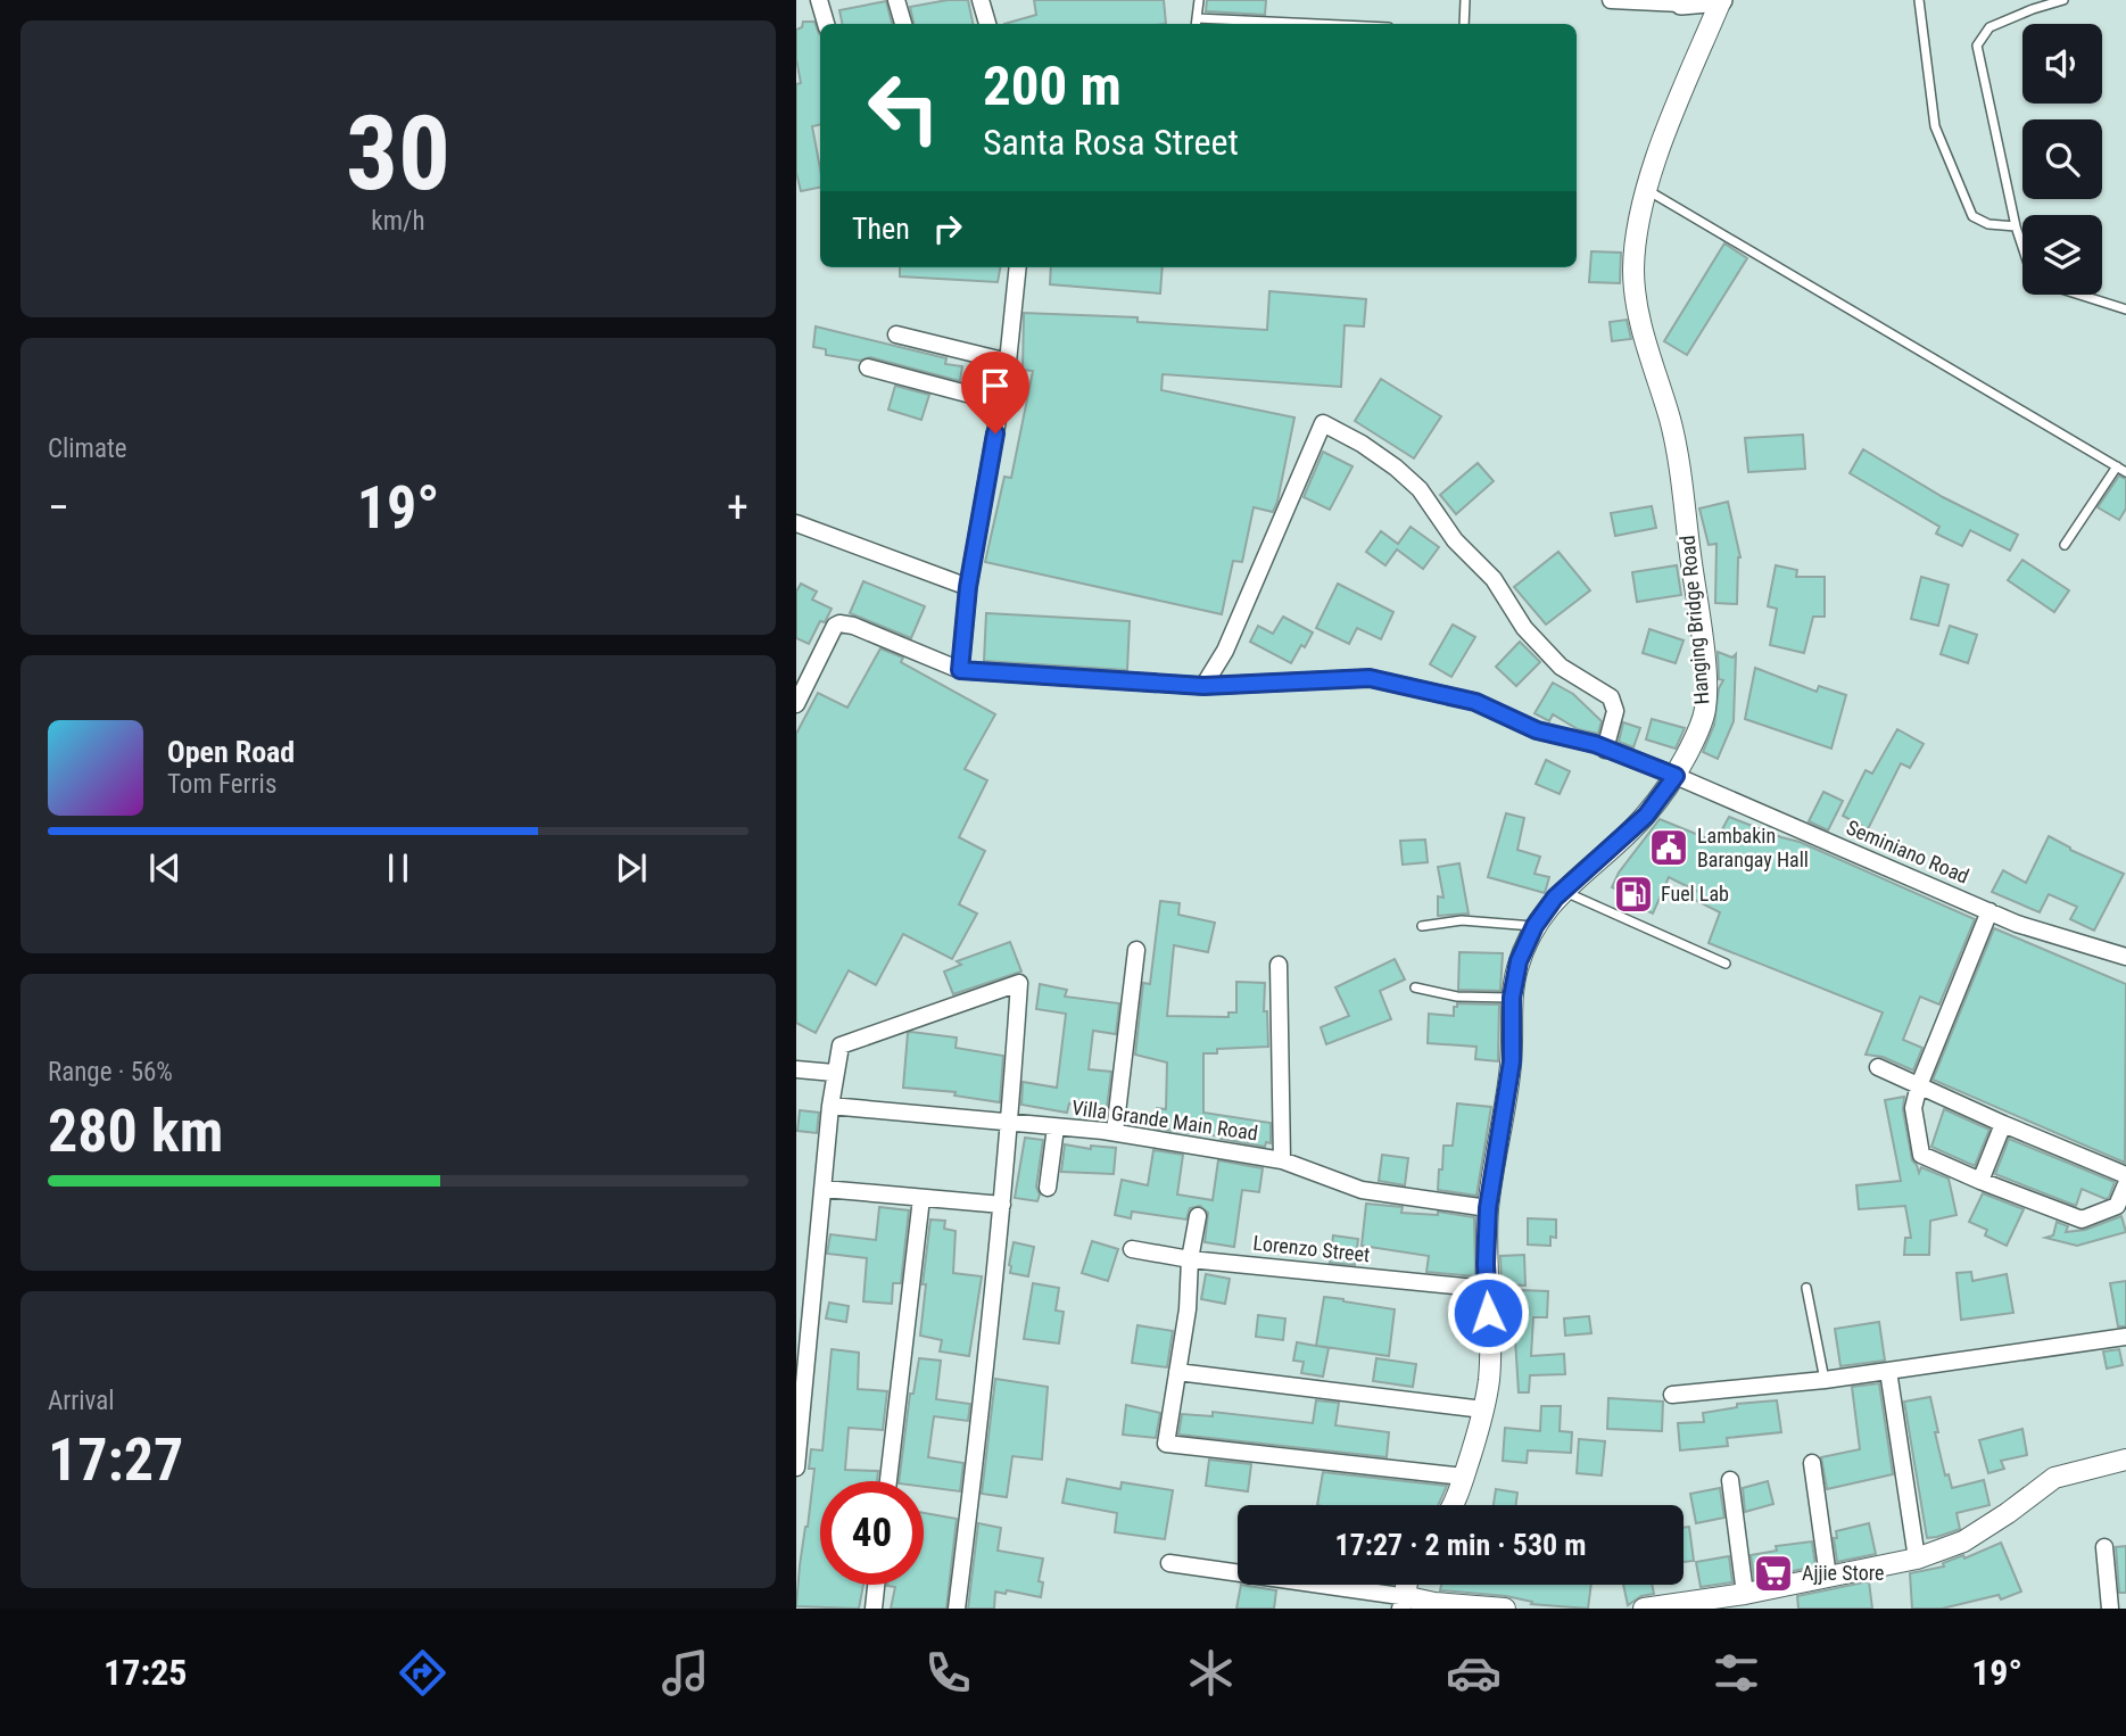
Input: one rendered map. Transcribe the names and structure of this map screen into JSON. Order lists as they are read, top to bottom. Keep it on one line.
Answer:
{"streets":{"street":["Hanging Bridge Road","Seminiano Road","Villa Grande Main Road","Lorenzo Street"]},"crossings":[["Hanging Bridge Road","Seminiano Road"],["Hanging Bridge Road","Villa Grande Main Road"],["Hanging Bridge Road","Lorenzo Street"]],"places":{"public building":["Lambakin Barangay Hall"],"fuel station":["Fuel Lab"],"supermarket":["Ajjie Store"]},"page":{"tile":[["30","km/h"],"Climate",["Range · 56%","280 km"],["Arrival","17:27"]],"turn":["200 m","Santa Rosa Street"],"then":"Then","heat":["−","19°","+"],"song":["Open Road","Tom Ferris"],"limit":"40","trip":"17:27 · 2 min · 530 m","tabs":["17:25","19°"]}}
